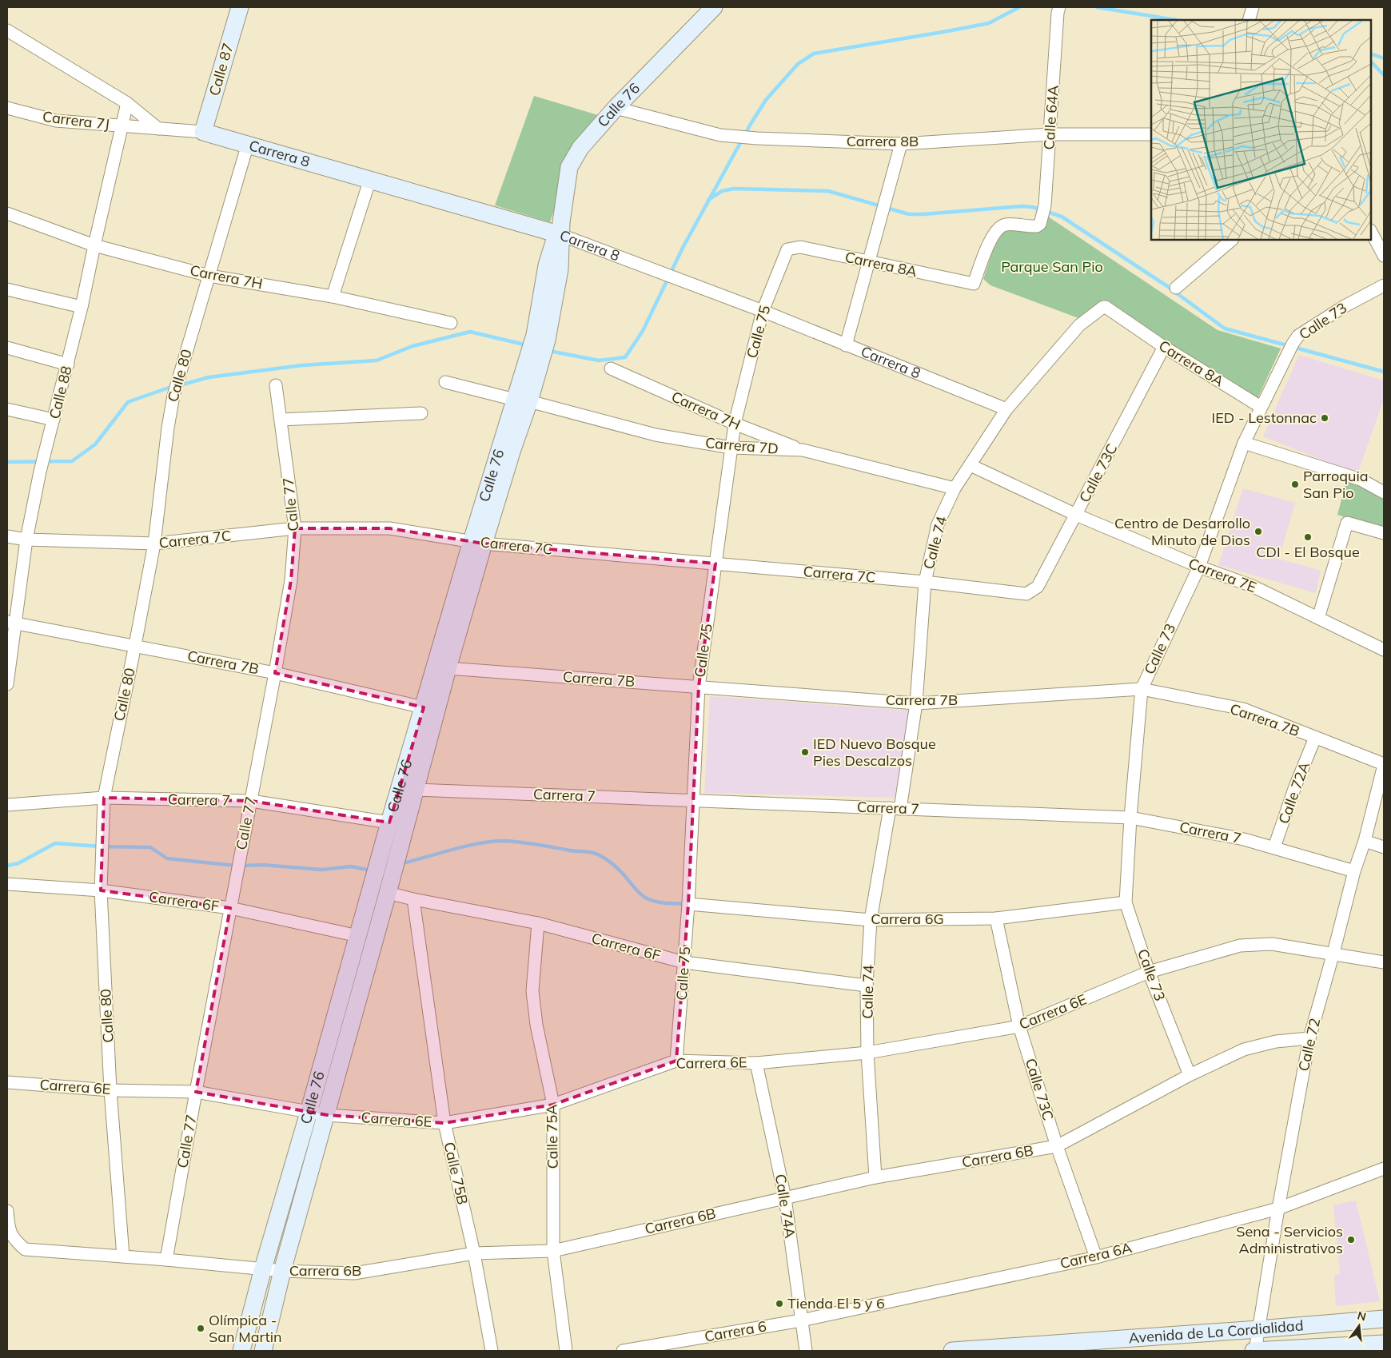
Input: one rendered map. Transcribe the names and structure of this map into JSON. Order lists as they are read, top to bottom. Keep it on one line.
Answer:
{"streets":{"street":["Calle 87","Calle 76","Calle 64A","Carrera 7J","Carrera 8B","Carrera 8","Carrera 8A","Carrera 7H","Calle 73","Calle 75","Calle 80","Calle 88","Carrera 7D","Calle 73C","Calle 77","Carrera 7C","Calle 74","Carrera 7E","Carrera 7B","Calle 72A","Carrera 7","Carrera 6F","Carrera 6G","Carrera 6E","Calle 72","Calle 75A","Carrera 6B","Calle 75B","Calle 74A","Carrera 6A","Carrera 6","Avenida de La Cordialidad"]},"crossings":[["Calle 87","Carrera 8"],["Calle 76","Carrera 8B"],["Calle 76","Carrera 8"],["Calle 76","Carrera 7D"],["Calle 76","Carrera 7C"],["Calle 76","Carrera 7B"],["Calle 76","Carrera 7"],["Calle 76","Carrera 6F"],["Calle 76","Carrera 6E"],["Calle 76","Carrera 6B"],["Calle 64A","Carrera 8B"],["Calle 64A","Carrera 8A"],["Carrera 7J","Carrera 8"],["Carrera 7J","Calle 88"],["Carrera 8","Calle 75"],["Carrera 8","Calle 80"],["Carrera 8","Calle 88"],["Carrera 8","Calle 74"],["Carrera 8A","Calle 73"],["Carrera 8A","Calle 75"],["Carrera 8A","Calle 73C"],["Carrera 8A","Calle 74"],["Carrera 7H","Calle 75"],["Carrera 7H","Calle 80"],["Carrera 7H","Calle 88"],["Carrera 7H","Carrera 7D"],["Calle 73","Carrera 7E"],["Calle 73","Carrera 7B"],["Calle 73","Carrera 7"],["Calle 73","Carrera 6G"],["Calle 73","Carrera 6E"],["Calle 73","Carrera 6B"],["Calle 75","Carrera 7D"],["Calle 75","Carrera 7C"],["Calle 75","Carrera 7B"],["Calle 75","Carrera 7"],["Calle 75","Carrera 6F"],["Calle 75","Carrera 6G"],["Calle 75","Carrera 6E"],["Calle 80","Carrera 7C"],["Calle 80","Carrera 7B"],["Calle 80","Carrera 7"],["Calle 80","Carrera 6F"],["Calle 80","Carrera 6E"],["Calle 80","Carrera 6B"],["Calle 88","Carrera 7C"],["Calle 88","Carrera 7B"],["Carrera 7D","Calle 74"],["Calle 73C","Carrera 7C"],["Calle 73C","Carrera 7E"],["Calle 73C","Carrera 6G"],["Calle 73C","Carrera 6E"],["Calle 73C","Carrera 6B"],["Calle 73C","Carrera 6A"],["Calle 77","Carrera 7C"],["Calle 77","Carrera 7B"],["Calle 77","Carrera 7"],["Calle 77","Carrera 6F"],["Calle 77","Carrera 6E"],["Calle 77","Carrera 6B"],["Carrera 7C","Calle 74"],["Calle 74","Carrera 7E"],["Calle 74","Carrera 7B"],["Calle 74","Carrera 7"],["Calle 74","Carrera 6F"],["Calle 74","Carrera 6G"],["Calle 74","Carrera 6E"],["Calle 74","Carrera 6B"],["Carrera 7B","Calle 72A"],["Carrera 7B","Calle 72"],["Calle 72A","Carrera 7"],["Carrera 7","Calle 72"],["Carrera 6F","Calle 75A"],["Carrera 6F","Calle 75B"],["Carrera 6E","Calle 72"],["Carrera 6E","Calle 75A"],["Carrera 6E","Calle 75B"],["Carrera 6E","Calle 74A"],["Calle 72","Carrera 6B"],["Calle 72","Carrera 6A"],["Calle 72","Avenida de La Cordialidad"],["Calle 75A","Carrera 6B"],["Carrera 6B","Calle 75B"],["Carrera 6B","Calle 74A"],["Calle 74A","Carrera 6A"],["Calle 74A","Carrera 6"],["Carrera 6A","Carrera 6"]],"parks":["Parque San Pio"],"places":["IED - Lestonnac","Parroquia San Pio","Centro de Desarrollo Minuto de Dios","CDI - El Bosque","IED Nuevo Bosque Pies Descalzos","Sena - Servicios Administrativos","Tienda El 5 y 6","Olímpica - San Martin"],"north":"top"}
